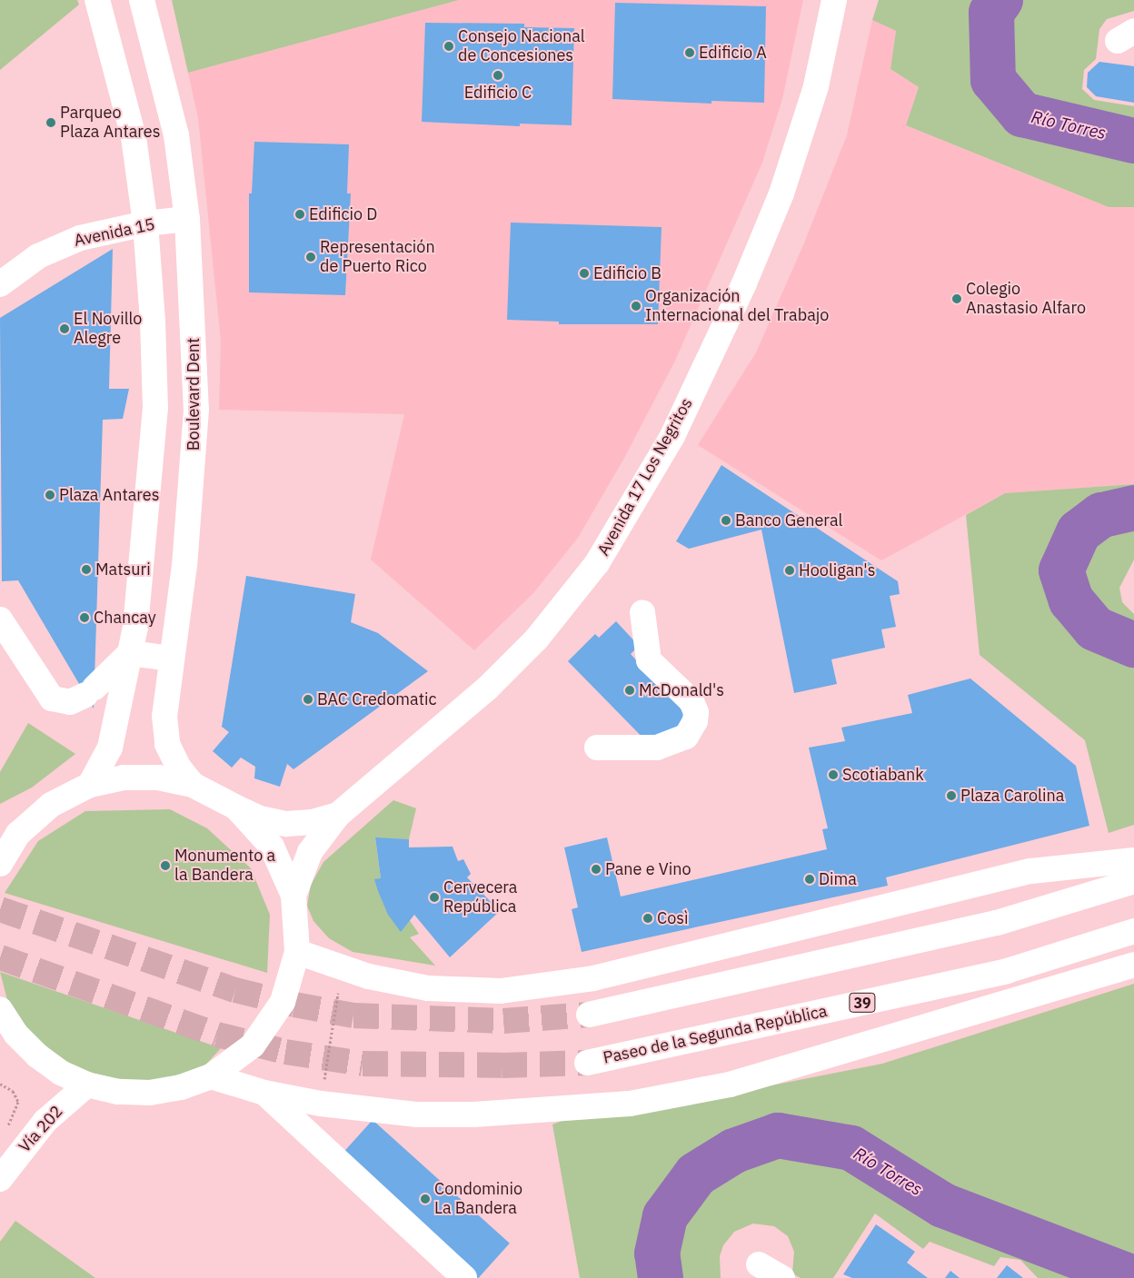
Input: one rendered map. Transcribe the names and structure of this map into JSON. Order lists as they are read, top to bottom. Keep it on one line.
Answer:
{"streets":{"main road":["Avenida 15","Boulevard Dent","Avenida 17 Los Negritos","39","Paseo de la Segunda República","Vía 202"]},"crossings":[["Avenida 15","Boulevard Dent"],["Boulevard Dent","Avenida 17 Los Negritos"]],"water":["Río Torres"],"places":["Consejo Nacional de Concesiones","Edificio A","Edificio C","Parqueo Plaza Antares","Edificio D","Representación de Puerto Rico","Edificio B","Colegio Anastasio Alfaro","Organización Internacional del Trabajo","El Novillo Alegre","Plaza Antares","Banco General","Matsuri","Hooligan's","Chancay","McDonald's","BAC Credomatic","Scotiabank","Plaza Carolina","Monumento a la Bandera","Pane e Vino","Dima","Cervecera República","Così","Condominio La Bandera"]}
